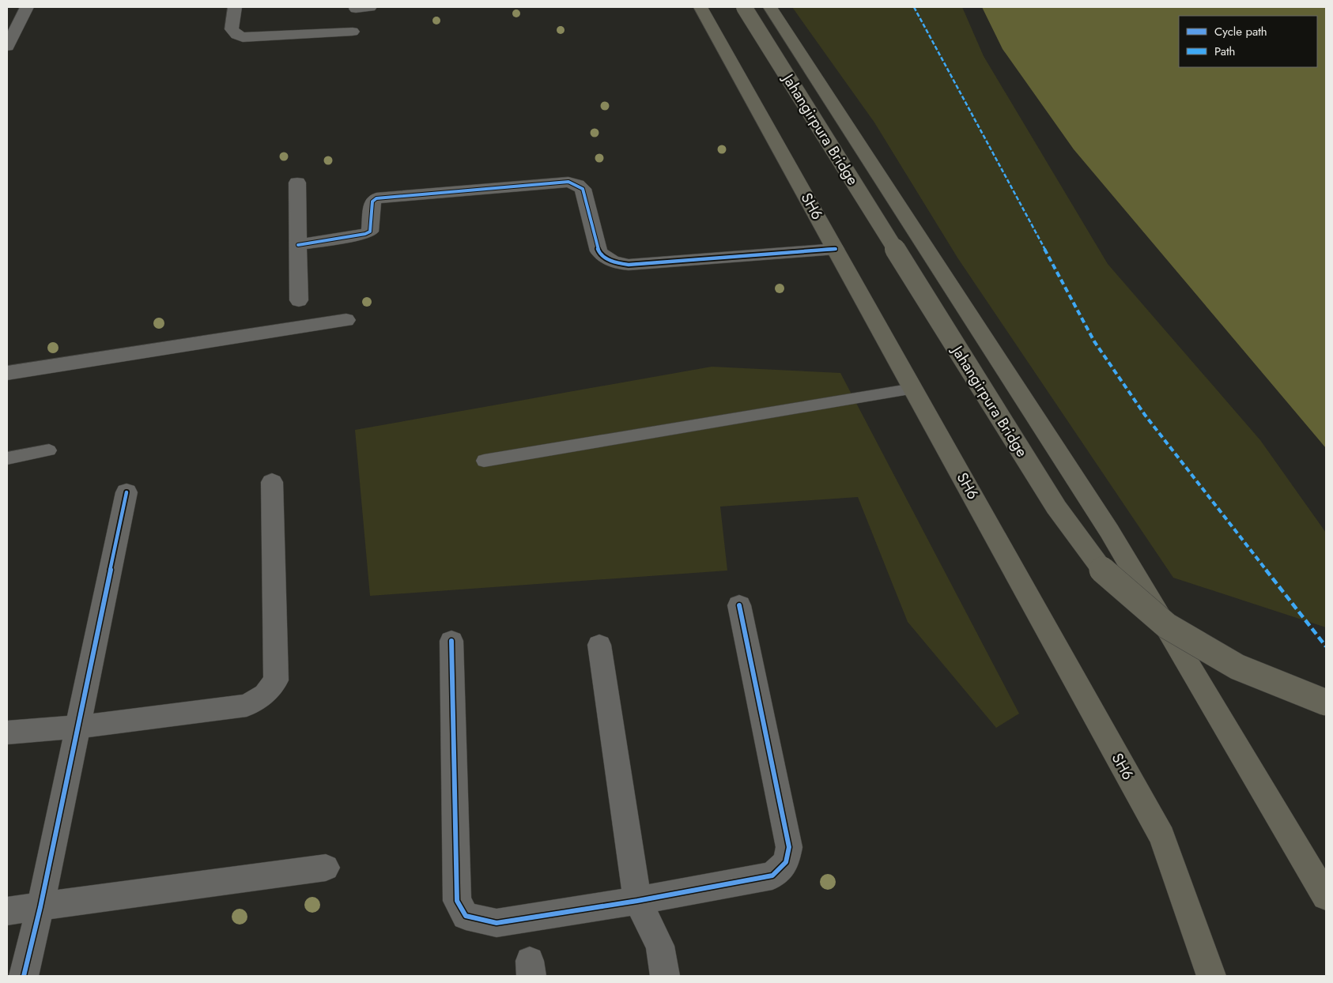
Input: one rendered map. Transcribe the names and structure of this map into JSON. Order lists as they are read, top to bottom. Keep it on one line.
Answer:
{"streets":{"main road":["Jahangirpura Bridge","SH6"]},"legend":["Cycle path","Path"]}
